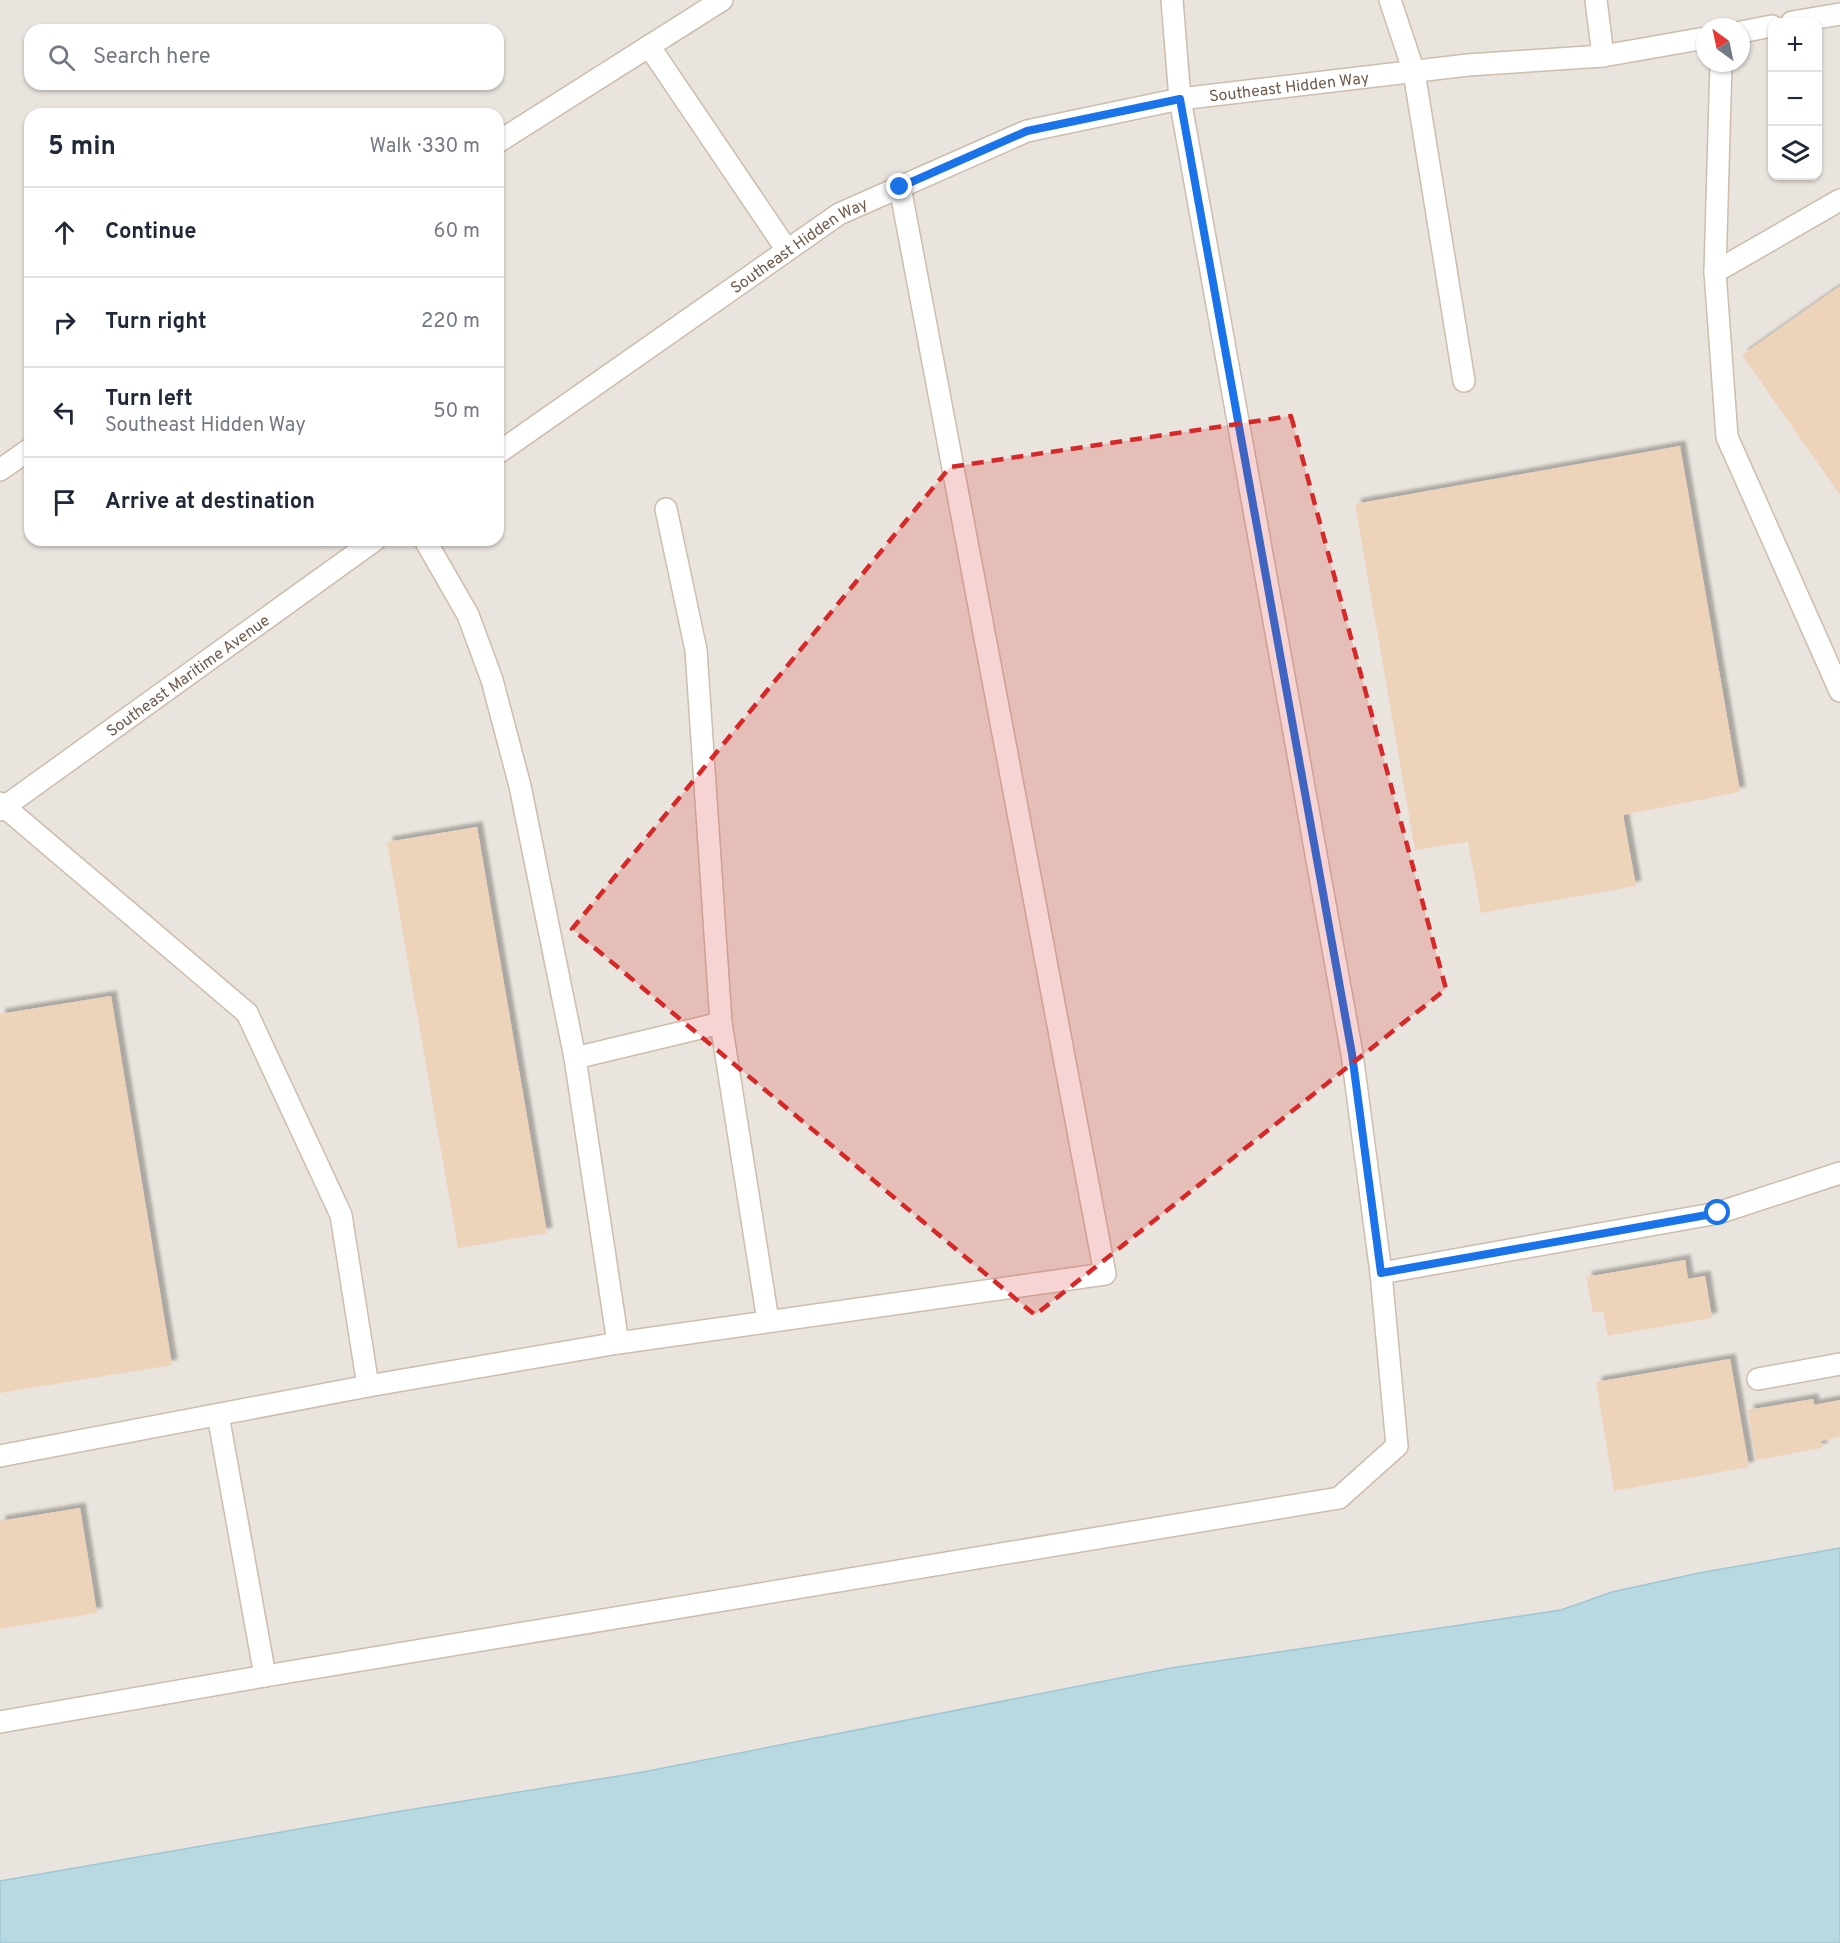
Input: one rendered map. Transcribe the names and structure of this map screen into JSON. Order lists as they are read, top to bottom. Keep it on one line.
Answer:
{"streets":{"lane":["Southeast Hidden Way","Southeast Maritime Avenue"]},"north":"top left","page":{"map_buttons":["+","−"],"search":"Search here","heading":["5 min","Walk · 330 m"],"list":[["Continue","60 m"],["Turn right","220 m"],["Turn left","Southeast Hidden Way","50 m"],"Arrive at destination"]}}
